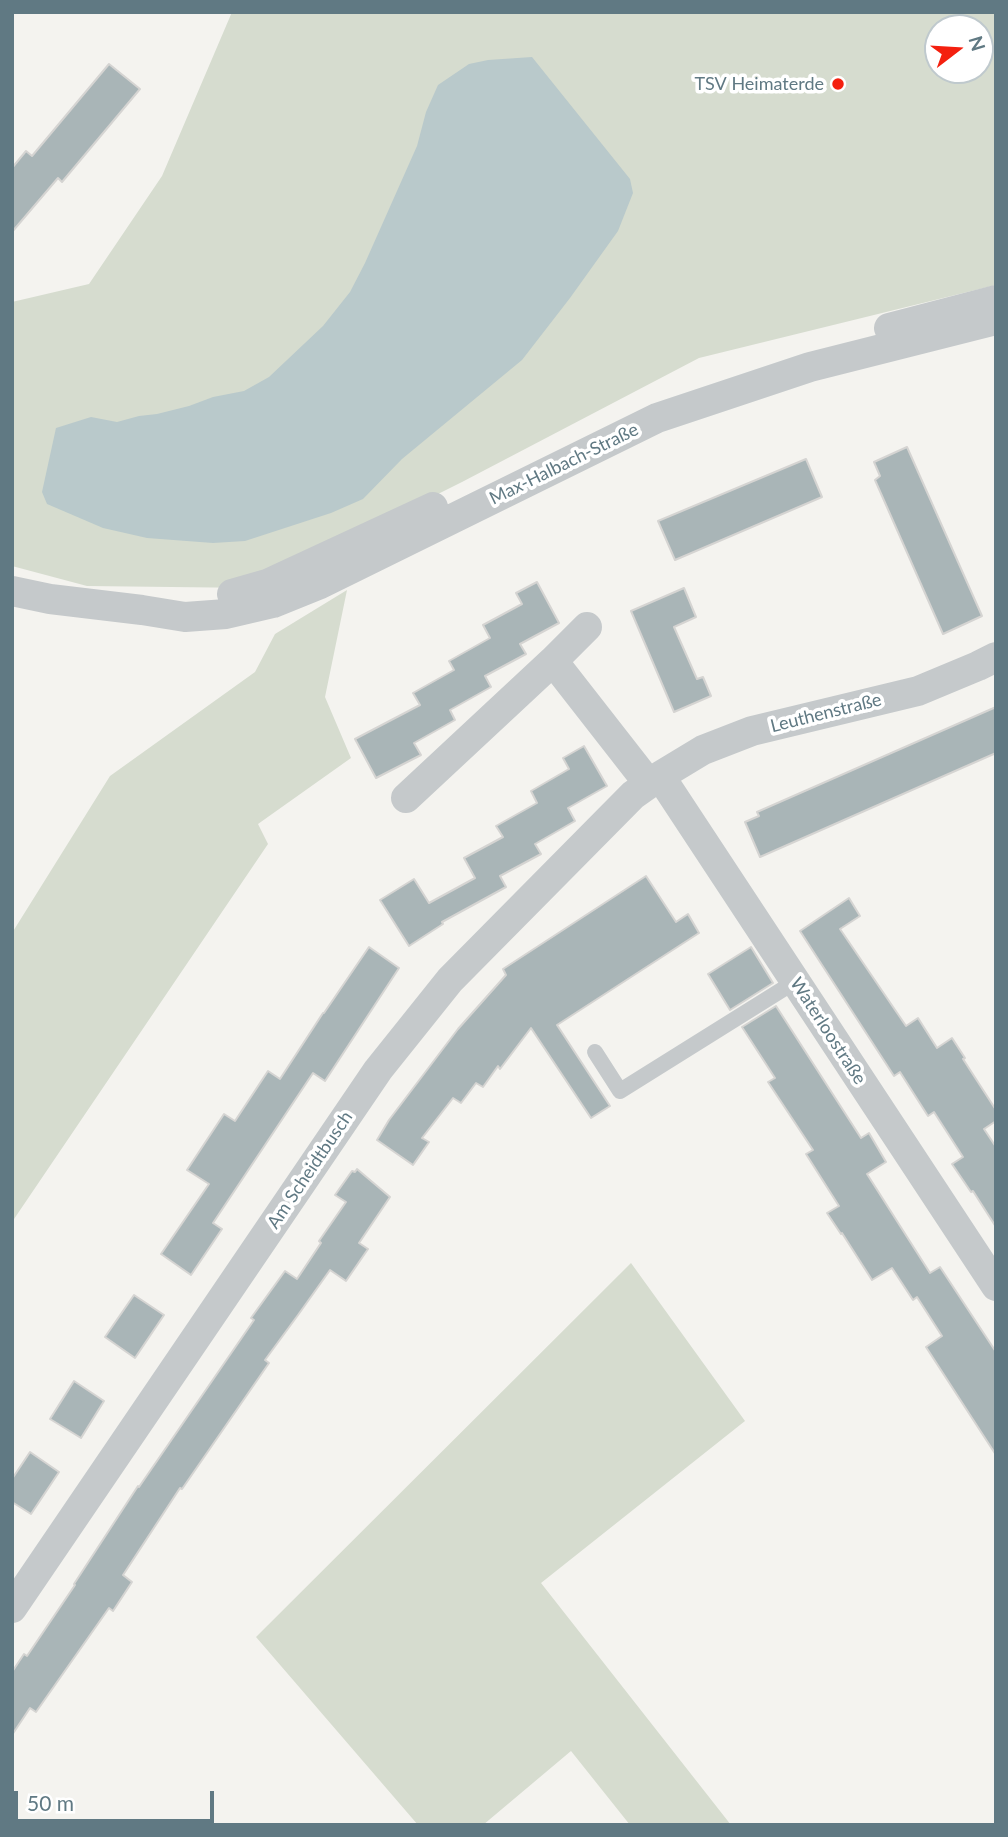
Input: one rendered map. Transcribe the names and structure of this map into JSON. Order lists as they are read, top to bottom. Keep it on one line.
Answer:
{"streets":{"street":["Max-Halbach-Straße","Leuthenstraße","Waterloostraße","Am Scheidtbusch"]},"crossings":[["Leuthenstraße","Waterloostraße"],["Leuthenstraße","Am Scheidtbusch"],["Waterloostraße","Am Scheidtbusch"]],"places":["TSV Heimaterde"],"scale_bar":"50 m","north":"right"}
